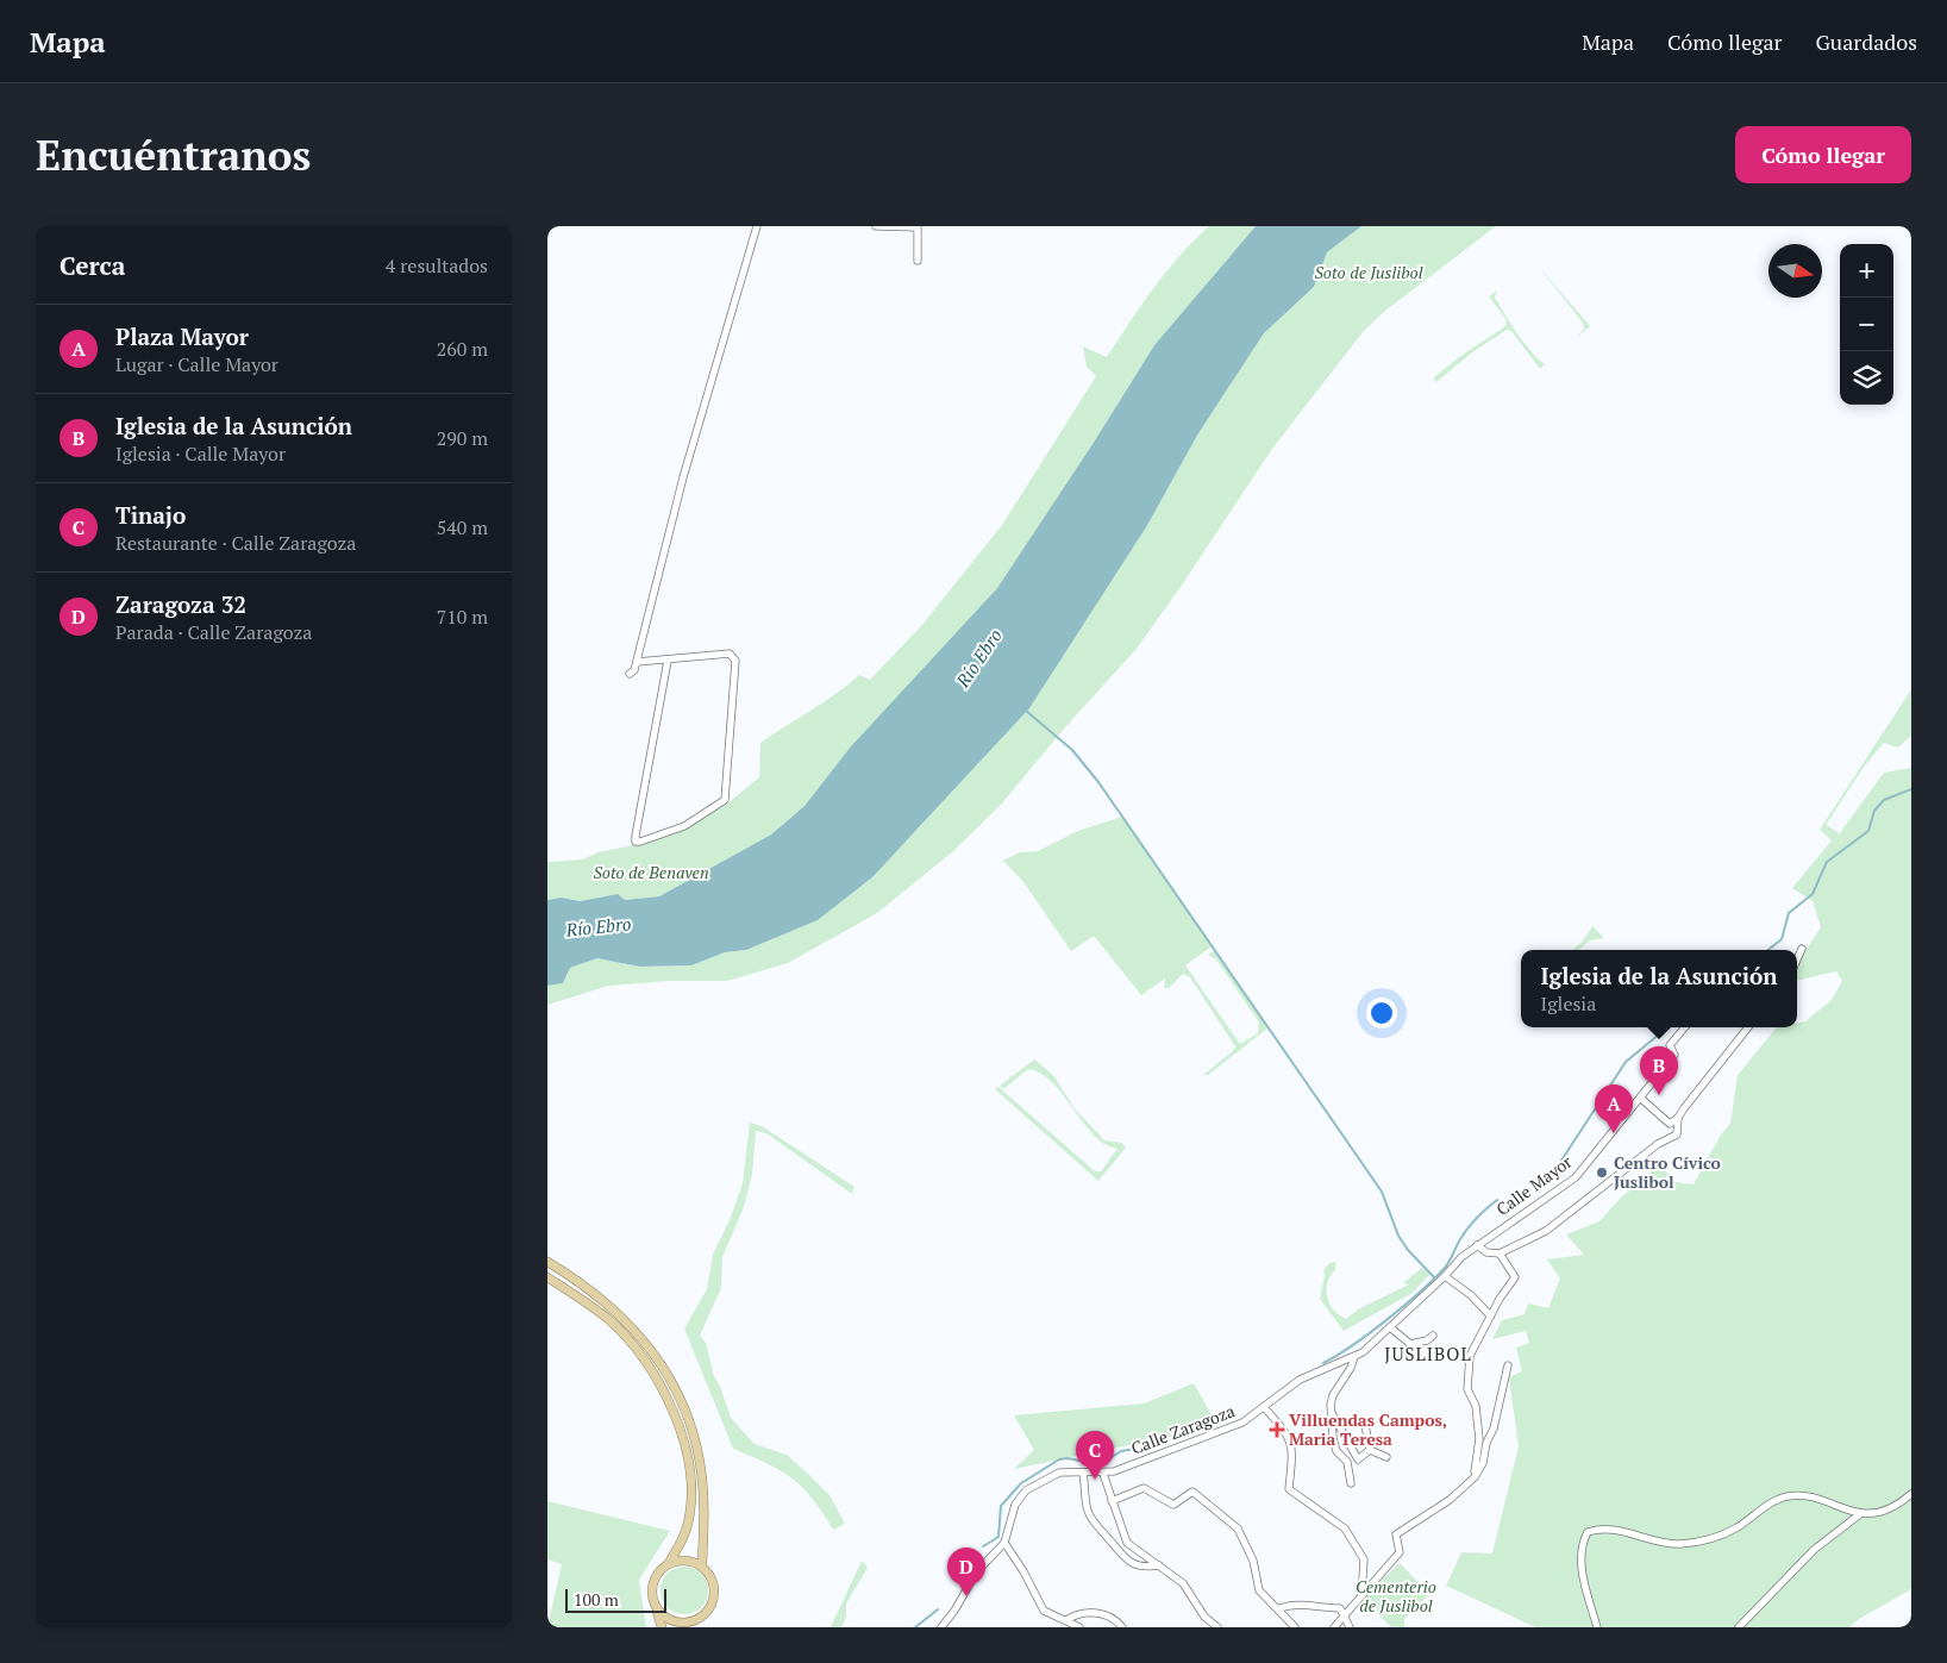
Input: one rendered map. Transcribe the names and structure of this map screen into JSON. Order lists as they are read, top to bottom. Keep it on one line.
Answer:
{"streets":{"street":["Calle Mayor","Calle Zaragoza"]},"crossings":[["Calle Mayor","Calle Zaragoza"]],"districts":["JUSLIBOL"],"water":["Río Ebro"],"parks":["Soto de Juslibol","Soto de Benaven","Cementerio de Juslibol"],"places":{"other":["Centro Cívico Juslibol"],"health":["Villuendas Campos, Maria Teresa"]},"scale_bar":"100 m","north":"right","page":{"header":"Mapa","nav":["Mapa","Cómo llegar","Guardados"],"buttons":"Cómo llegar","title":"Encuéntranos","heading":["Cerca","4 resultados"],"map_buttons":["+","−"],"list":[{"mark":"A","name":"Plaza Mayor","note":"Lugar · Calle Mayor","value":"260 m"},{"mark":"B","name":"Iglesia de la Asunción","note":"Iglesia · Calle Mayor","value":"290 m"},{"mark":"C","name":"Tinajo","note":"Restaurante · Calle Zaragoza","value":"540 m"},{"mark":"D","name":"Zaragoza 32","note":"Parada · Calle Zaragoza","value":"710 m"}],"popup":["Iglesia de la Asunción","Iglesia"],"pins":["B","A","C","D"],"scale":"100 m"}}
